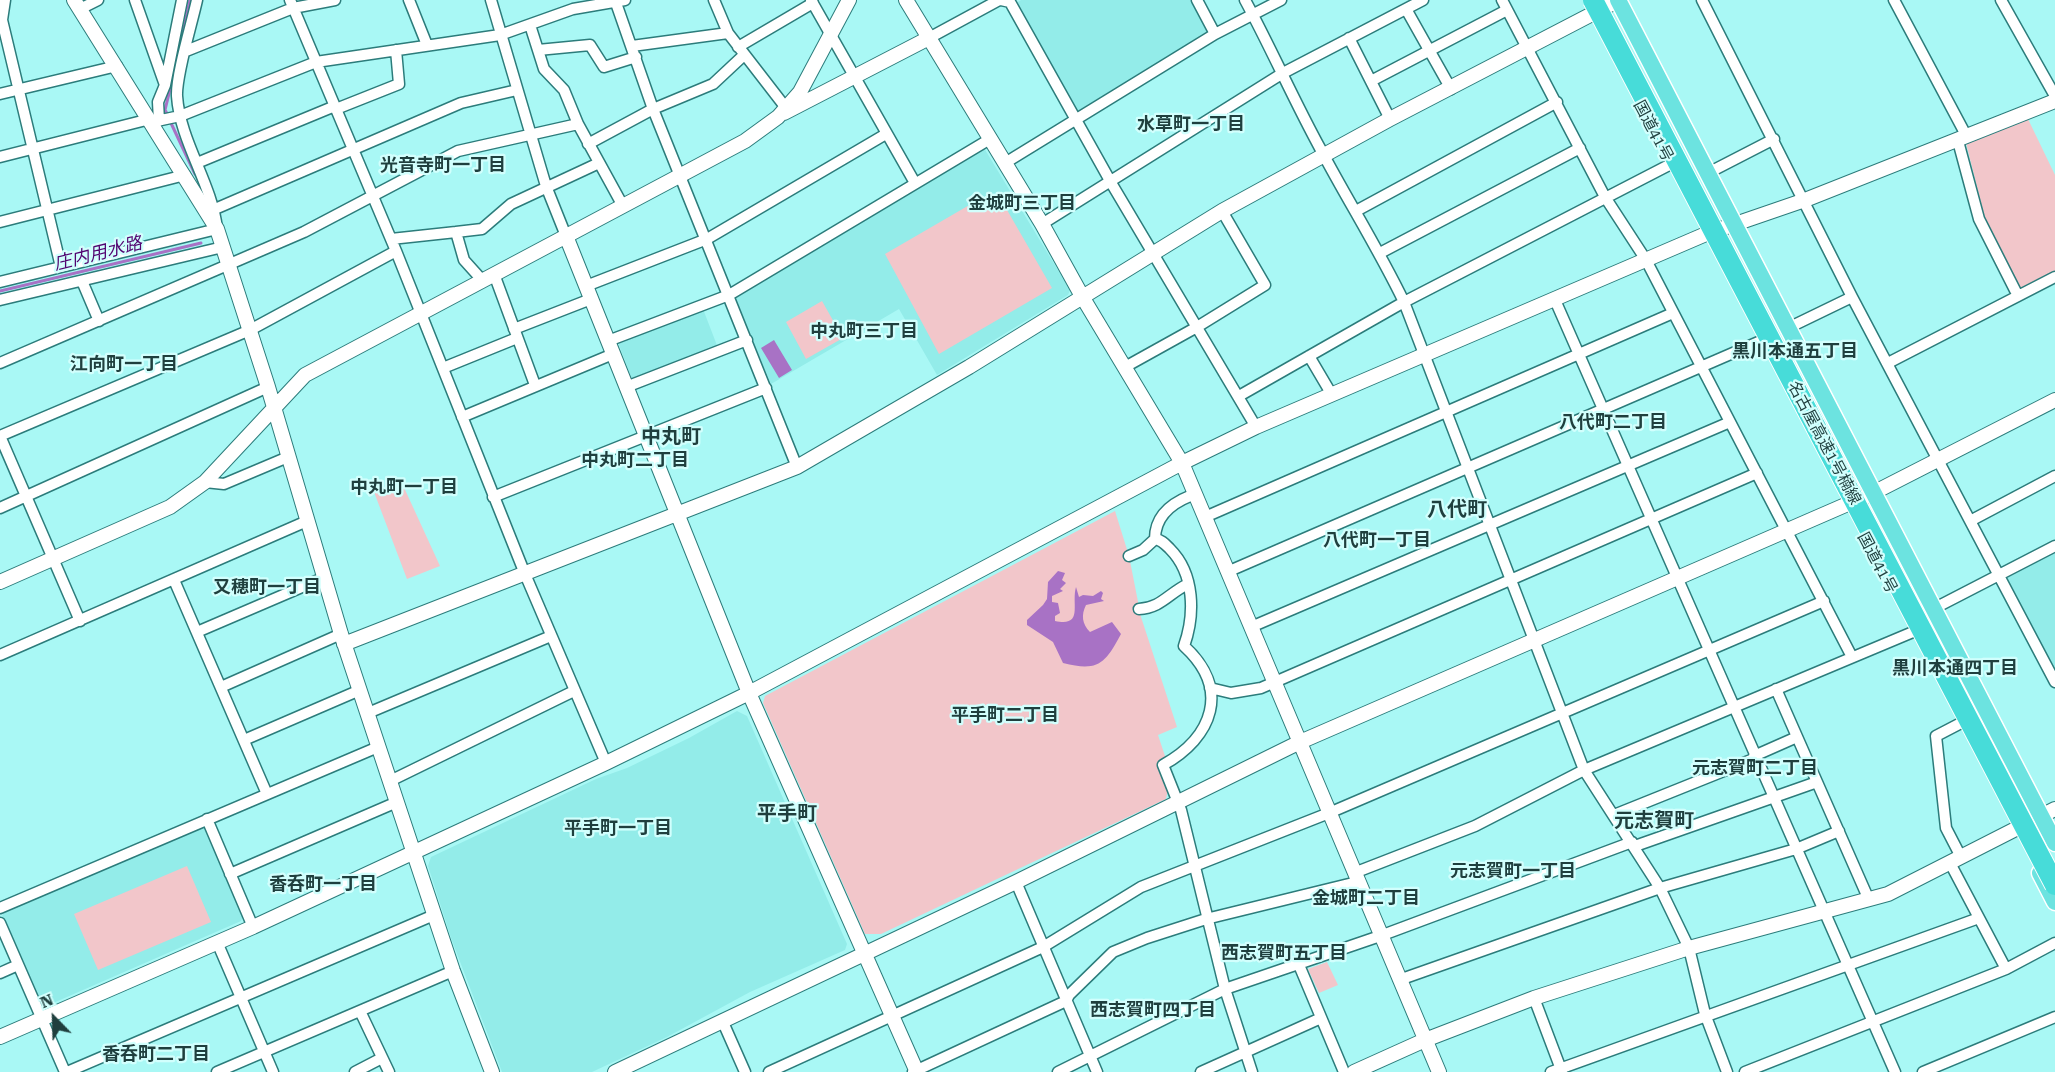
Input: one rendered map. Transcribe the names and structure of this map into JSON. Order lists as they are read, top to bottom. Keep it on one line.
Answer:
{"streets":{"highway":["国道41号","名古屋高速1号楠線"]},"crossings":[["国道41号","名古屋高速1号楠線"]],"districts":["水草町一丁目","光音寺町一丁目","金城町三丁目","中丸町三丁目","黒川本通五丁目","江向町一丁目","八代町二丁目","中丸町","中丸町二丁目","中丸町一丁目","八代町","八代町一丁目","又穂町一丁目","黒川本通四丁目","平手町二丁目","元志賀町二丁目","平手町","元志賀町","平手町一丁目","元志賀町一丁目","香呑町一丁目","金城町二丁目","西志賀町五丁目","西志賀町四丁目","香呑町二丁目"],"water":["庄内用水路"],"north":"top left"}
